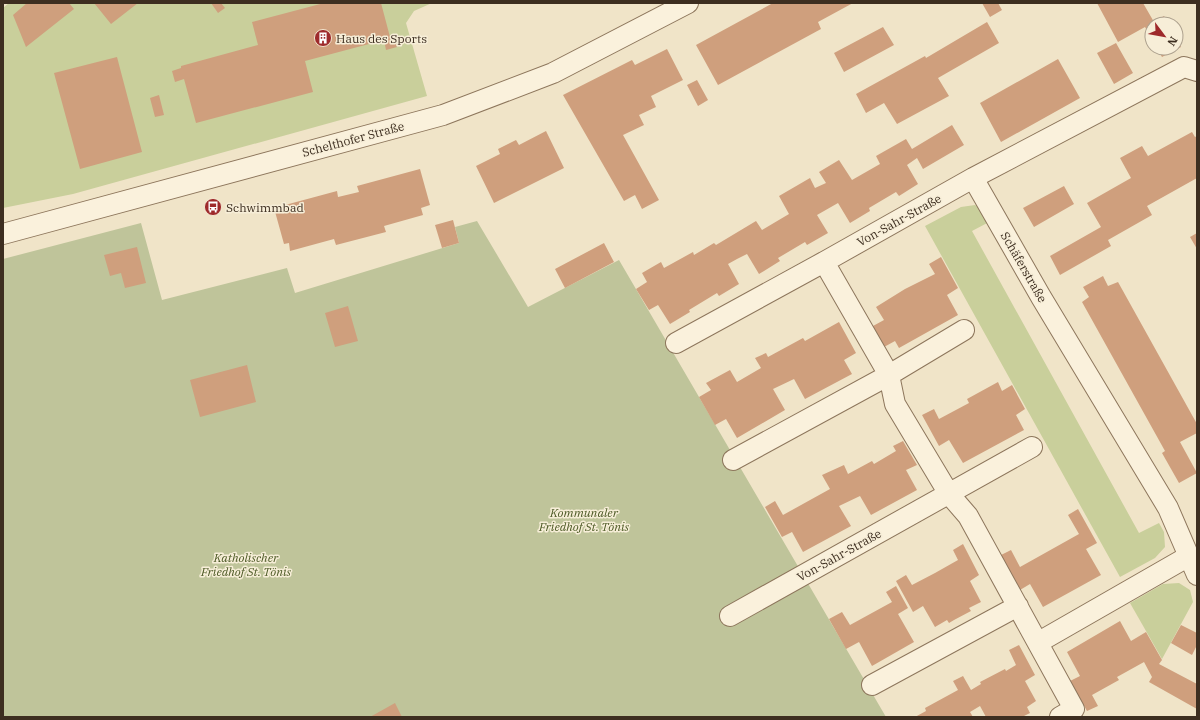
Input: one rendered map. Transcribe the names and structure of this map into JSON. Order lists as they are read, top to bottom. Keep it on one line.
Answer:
{"streets":{"street":["Schelthofer Straße","Von-Sahr-Straße","Schäferstraße"]},"crossings":[["Von-Sahr-Straße","Schäferstraße"]],"parks":["Kommunaler Friedhof St. Tönis","Katholischer Friedhof St. Tönis"],"places":{"building":["Haus des Sports"],"bus stop":["Schwimmbad"]},"north":"bottom right"}
